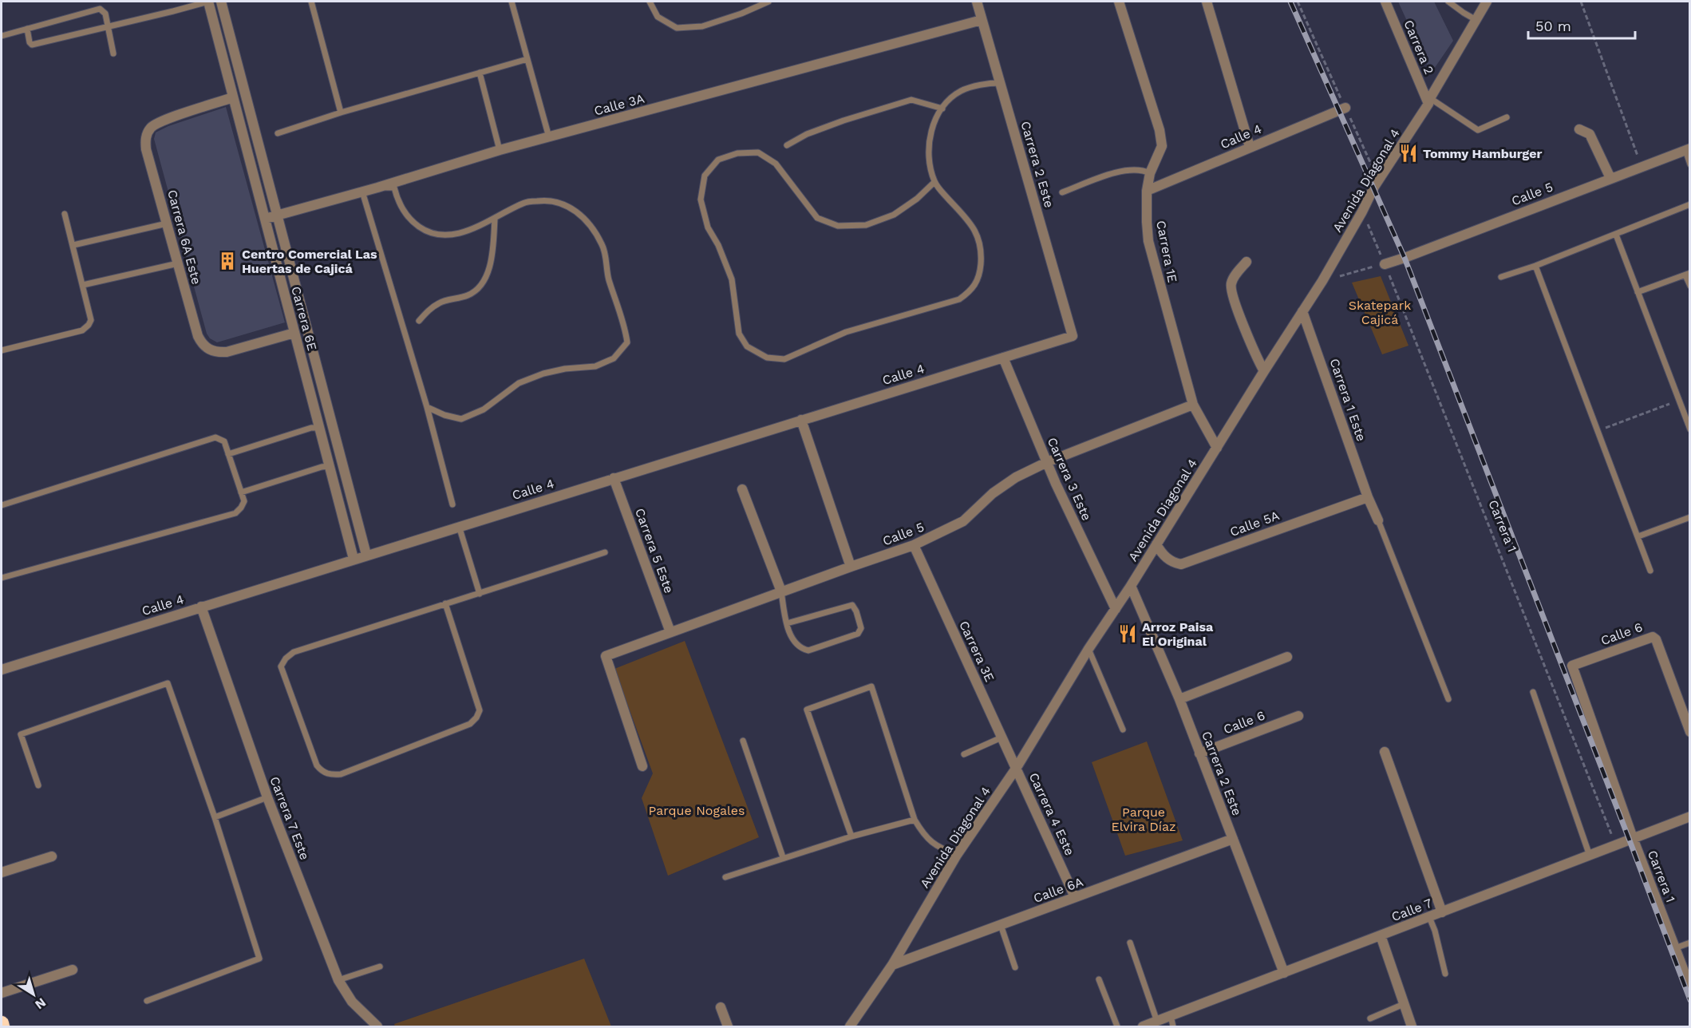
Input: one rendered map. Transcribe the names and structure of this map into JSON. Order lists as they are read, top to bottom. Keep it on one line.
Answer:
{"streets":{"street":["Carrera 2","Calle 3A","Calle 4","Carrera 2 Este","Avenida Diagonal 4","Calle 5","Carrera 6A Este","Carrera 1E","Carrera 6E","Carrera 1 Este","Carrera 3 Este","Calle 5A","Carrera 1","Carrera 5 Este","Calle 6","Carrera 3E","Carrera 4 Este","Carrera 7 Este","Calle 6A","Calle 7"]},"crossings":[["Carrera 2","Avenida Diagonal 4"],["Calle 3A","Carrera 2 Este"],["Calle 3A","Carrera 6E"],["Calle 4","Carrera 2 Este"],["Calle 4","Carrera 1E"],["Calle 4","Carrera 6E"],["Calle 4","Carrera 3 Este"],["Calle 4","Carrera 5 Este"],["Calle 4","Carrera 7 Este"],["Carrera 2 Este","Avenida Diagonal 4"],["Carrera 2 Este","Calle 6"],["Carrera 2 Este","Calle 6A"],["Carrera 2 Este","Calle 7"],["Avenida Diagonal 4","Carrera 1E"],["Avenida Diagonal 4","Carrera 1 Este"],["Avenida Diagonal 4","Carrera 3 Este"],["Avenida Diagonal 4","Calle 5A"],["Avenida Diagonal 4","Carrera 3E"],["Avenida Diagonal 4","Carrera 4 Este"],["Avenida Diagonal 4","Calle 6A"],["Calle 5","Carrera 1E"],["Calle 5","Carrera 3 Este"],["Calle 5","Carrera 1"],["Calle 5","Carrera 5 Este"],["Calle 5","Carrera 3E"],["Carrera 6A Este","Carrera 6E"],["Carrera 1 Este","Calle 5A"],["Carrera 1","Calle 6"],["Carrera 1","Calle 7"],["Carrera 3E","Carrera 4 Este"],["Carrera 4 Este","Calle 6A"]],"parks":["Skatepark Cajicá","Parque Nogales","Parque Elvira Díaz"],"places":{"restaurant":["Tommy Hamburger","Arroz Paisa El Original"],"building":["Centro Comercial Las Huertas de Cajicá"]},"scale_bar":"50 m","north":"bottom right"}
